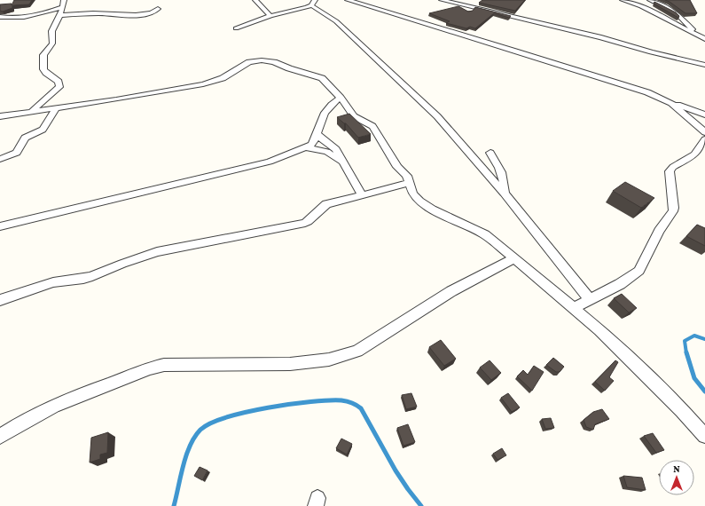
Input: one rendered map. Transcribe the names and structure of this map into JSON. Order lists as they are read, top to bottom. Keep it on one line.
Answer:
{"north":"top"}
